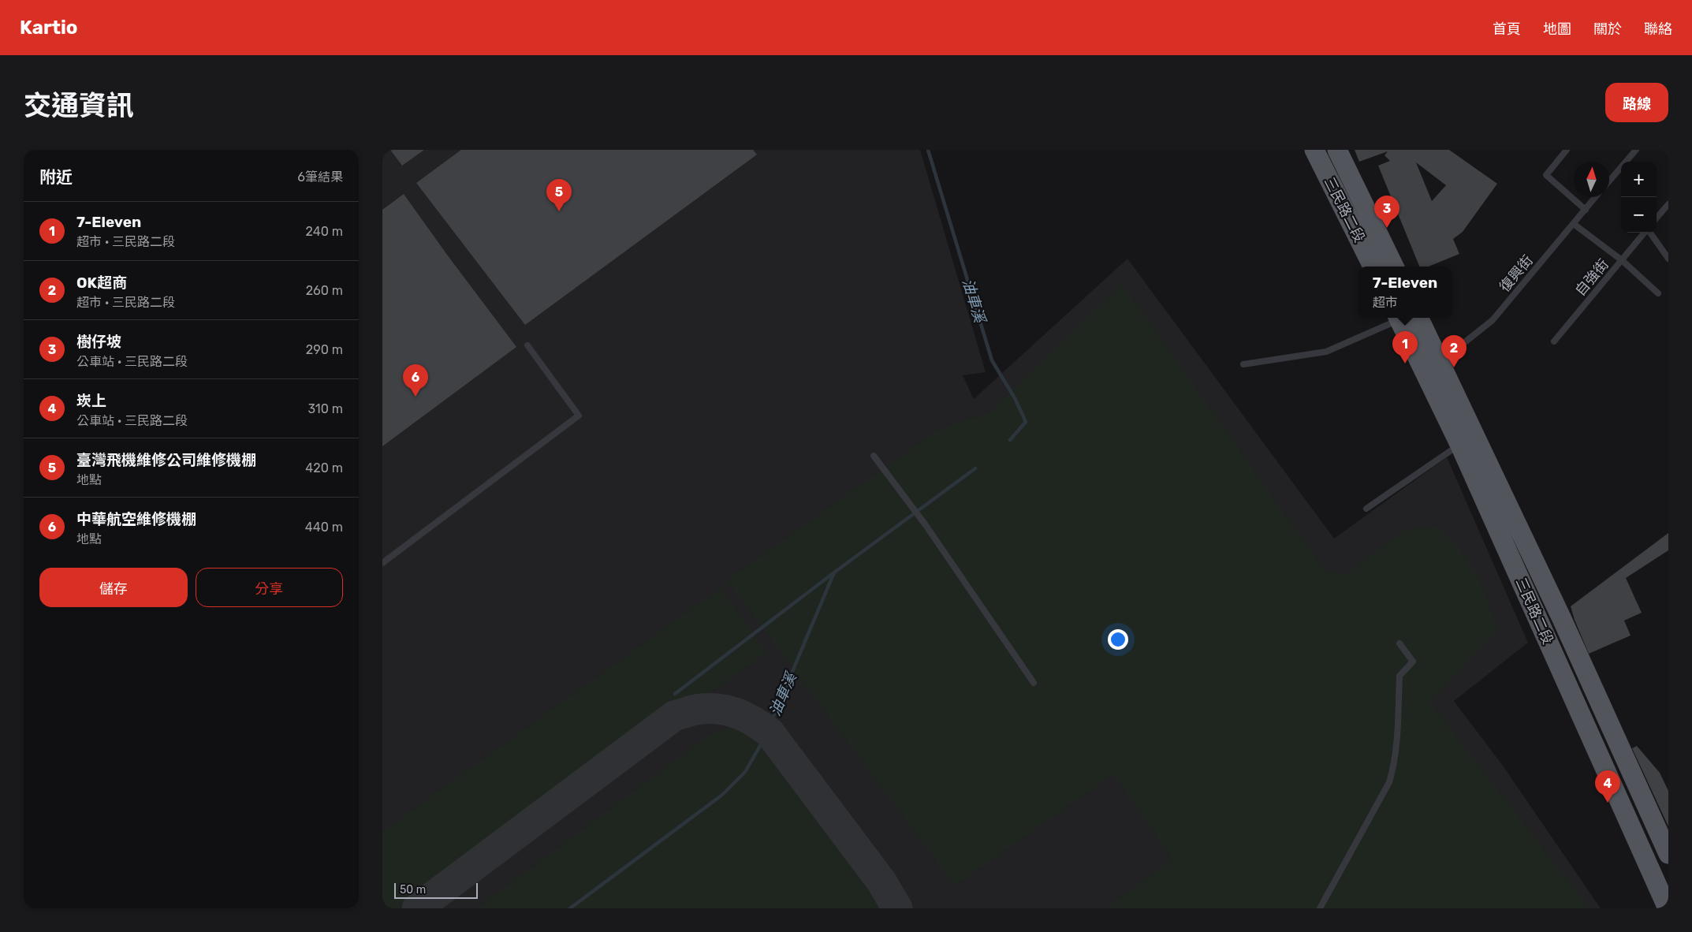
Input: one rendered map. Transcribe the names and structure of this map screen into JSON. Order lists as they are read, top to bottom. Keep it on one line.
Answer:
{"streets":{"main road":["三民路二段"],"lane":["復興街","自強街"]},"crossings":[["三民路二段","復興街"]],"water":["油車溪"],"scale_bar":"50 m","north":"top","page":{"header":"Kartio","nav":["首頁","地圖","關於","聯絡"],"title":"交通資訊","buttons":["路線",["儲存","分享"]],"heading":["附近","6筆結果"],"map_buttons":["+","−"],"pins":["5","3","1","2","6","4"],"list":[{"mark":"1","name":"7-Eleven","note":"超市 · 三民路二段","value":"240 m"},{"mark":"2","name":"OK超商","note":"超市 · 三民路二段","value":"260 m"},{"mark":"3","name":"樹仔坡","note":"公車站 · 三民路二段","value":"290 m"},{"mark":"4","name":"崁上","note":"公車站 · 三民路二段","value":"310 m"},{"mark":"5","name":"臺灣飛機維修公司維修機棚","note":"地點","value":"420 m"},{"mark":"6","name":"中華航空維修機棚","note":"地點","value":"440 m"}],"popup":["7-Eleven","超市"],"scale":"50 m"}}
